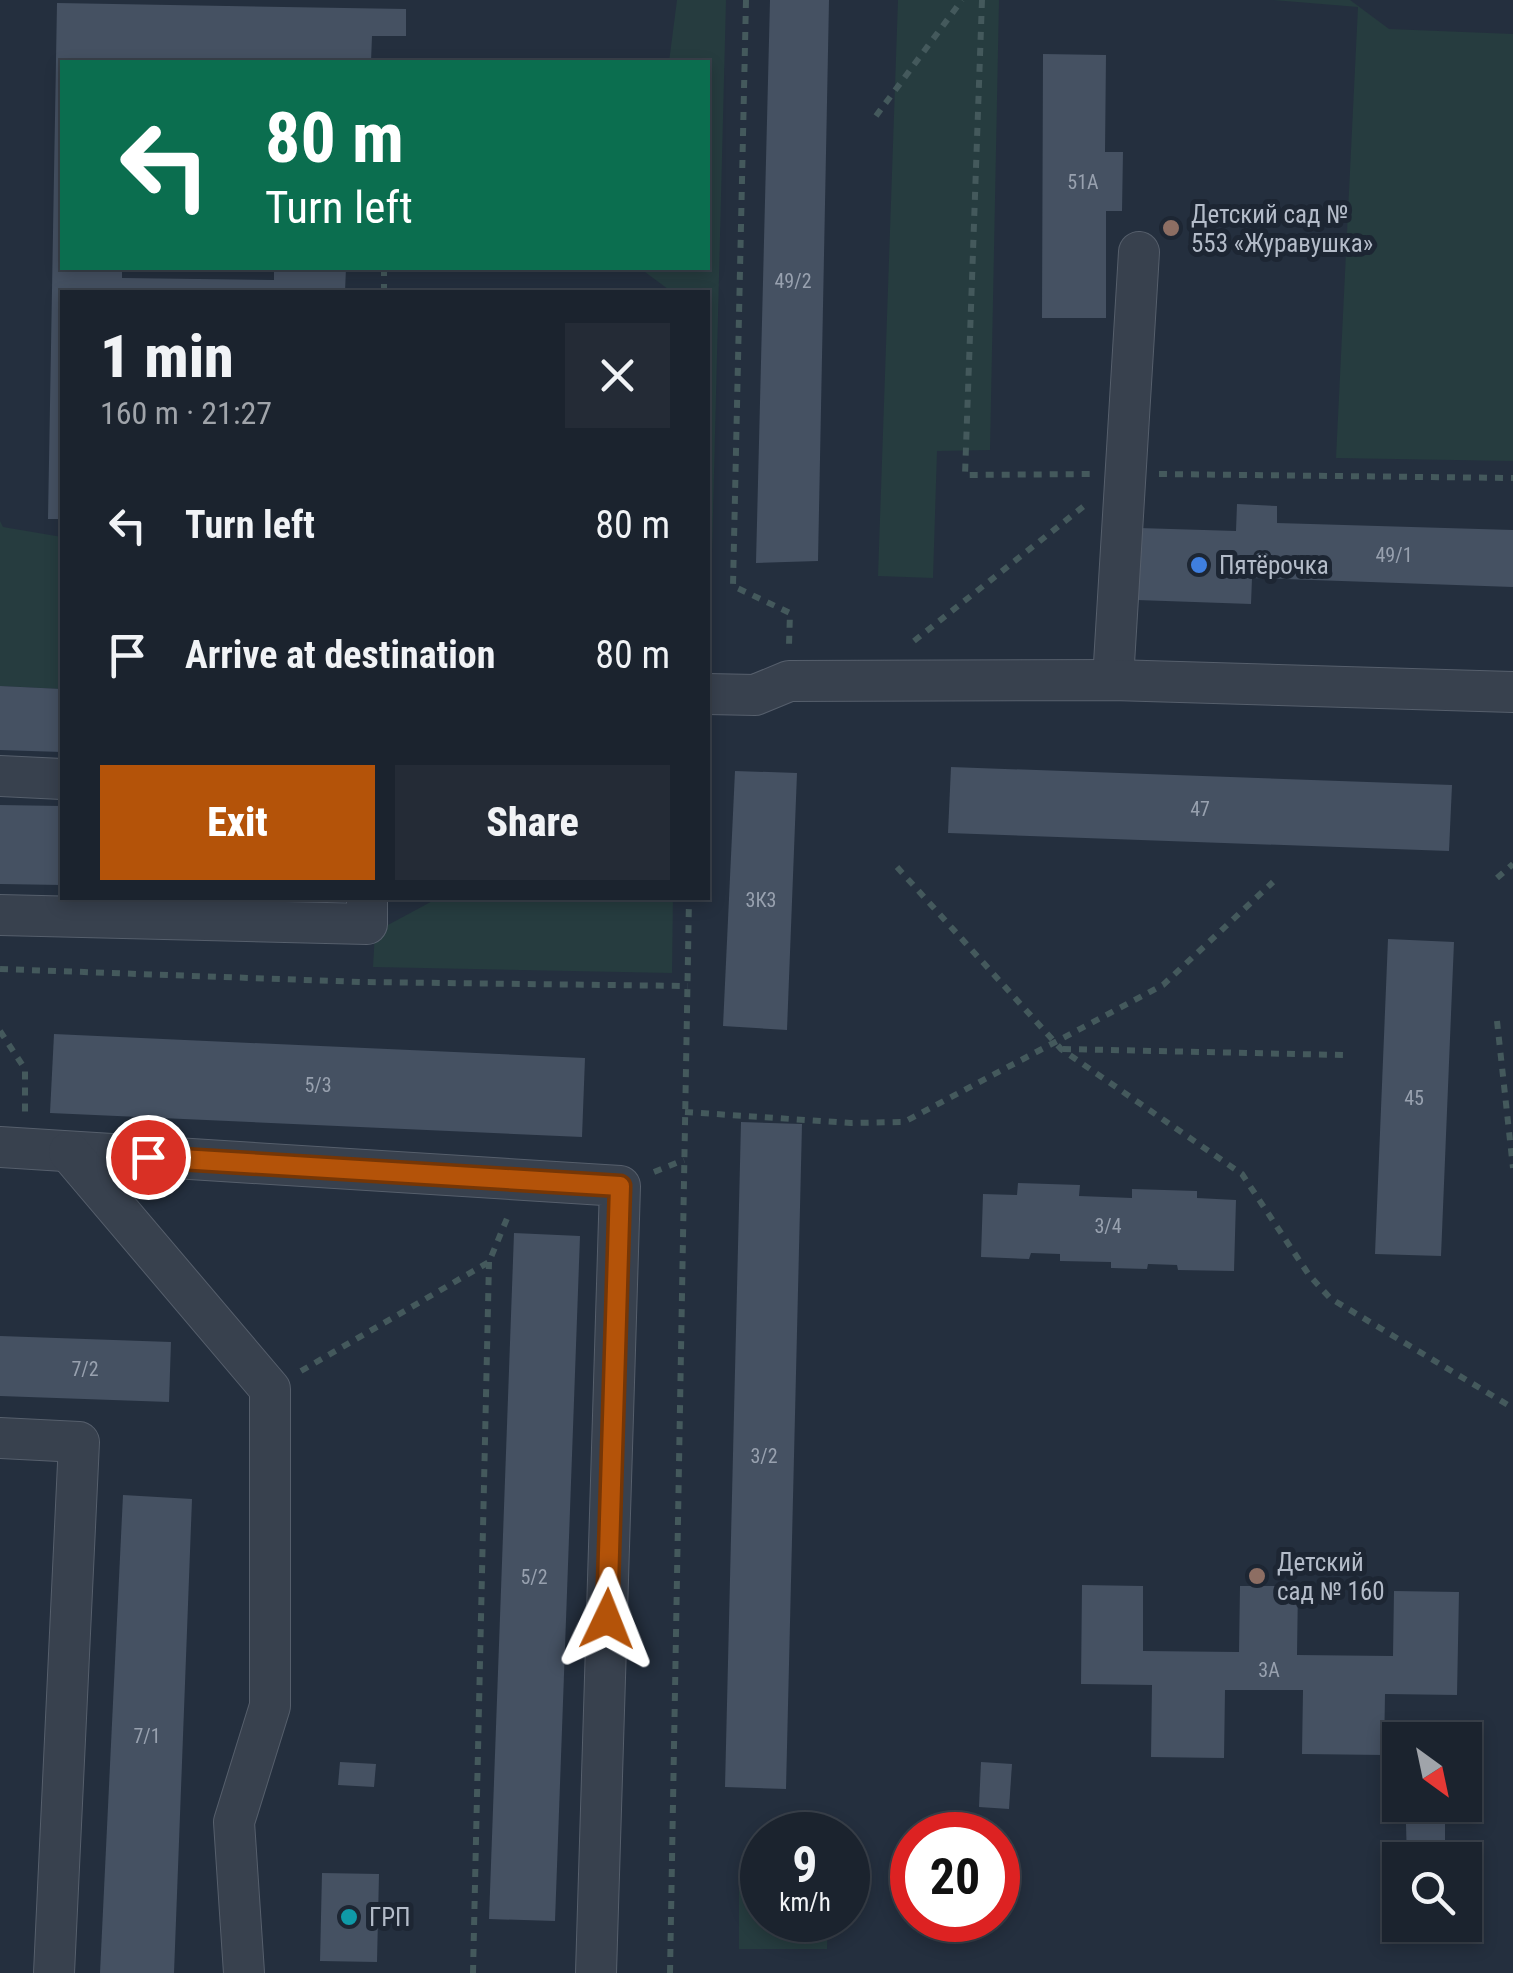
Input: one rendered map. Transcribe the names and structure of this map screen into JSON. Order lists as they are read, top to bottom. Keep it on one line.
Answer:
{"places":["Детский сад № 553 «Журавушка»","Пятёрочка","Детский сад № 160","ГРП"],"house_numbers":["51А","49/2","49/1","47","3К3","5/3","45","3/4","7/2","3/2","5/2","3А","7/1"],"north":"bottom right","page":{"turn":["80 m","Turn left"],"heading":["1 min","160 m · 21:27"],"list":[{"name":"Turn left","value":"80 m"},{"name":"Arrive at destination","value":"80 m"}],"buttons":["Exit","Share"],"speed":"9 km/h","limit":"20"}}
